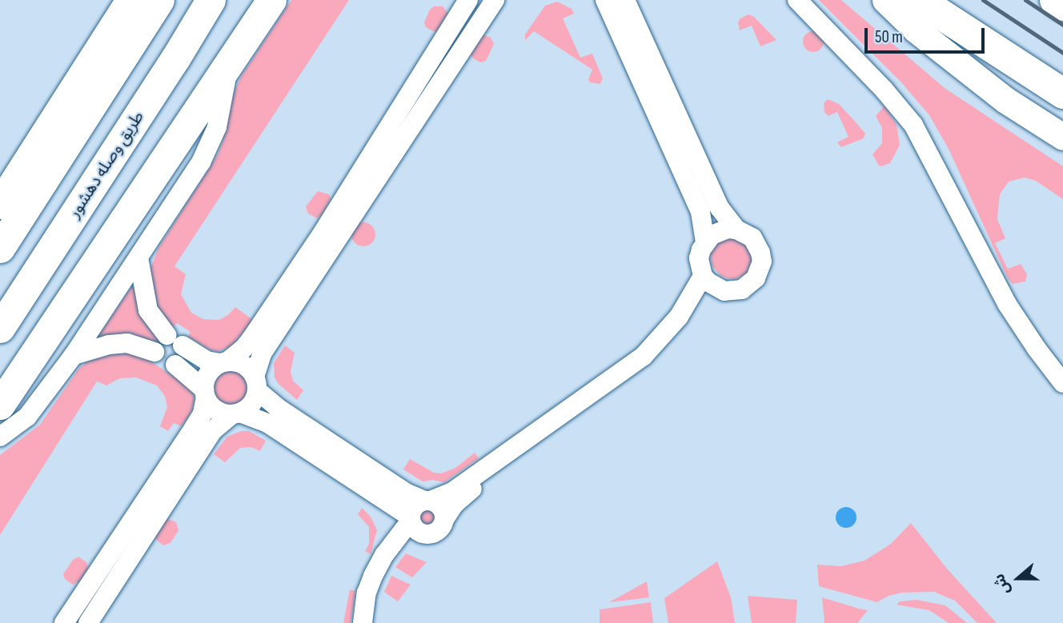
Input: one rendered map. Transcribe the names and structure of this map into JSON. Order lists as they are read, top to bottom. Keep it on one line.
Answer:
{"streets":{"main road":["طريق وصله دهشور"]},"scale_bar":"50 m","north":"left"}
